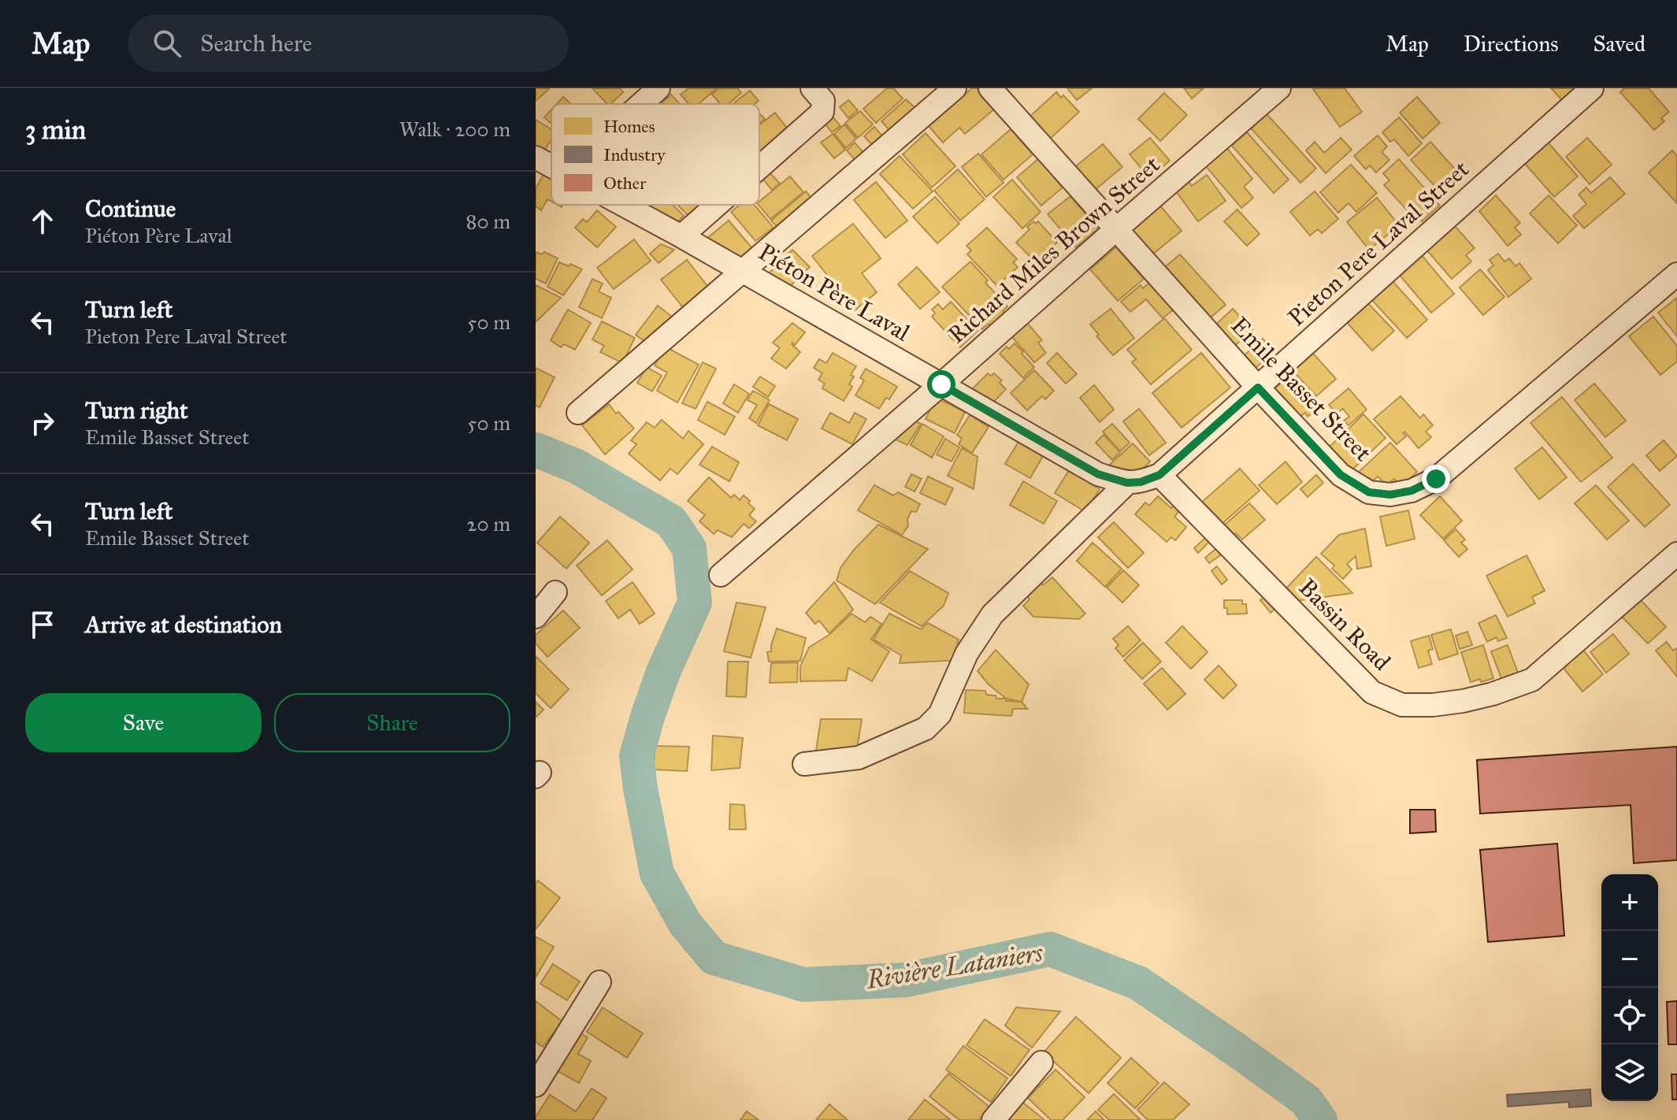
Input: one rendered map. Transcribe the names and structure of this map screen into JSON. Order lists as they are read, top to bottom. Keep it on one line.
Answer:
{"streets":{"street":["Pieton Pere Laval Street","Richard Miles Brown Street","Piéton Père Laval","Emile Basset Street","Bassin Road"]},"crossings":[["Pieton Pere Laval Street","Piéton Père Laval"],["Pieton Pere Laval Street","Emile Basset Street"],["Pieton Pere Laval Street","Bassin Road"],["Richard Miles Brown Street","Piéton Père Laval"],["Richard Miles Brown Street","Emile Basset Street"],["Piéton Père Laval","Bassin Road"]],"water":["Rivière Lataniers"],"legend":["Homes","Industry","Other"],"page":{"header":"Map","search":"Search here","nav":["Map","Directions","Saved"],"heading":["3 min","Walk · 200 m"],"list":[["Continue","Piéton Père Laval","80 m"],["Turn left","Pieton Pere Laval Street","50 m"],["Turn right","Emile Basset Street","50 m"],["Turn left","Emile Basset Street","20 m"],"Arrive at destination"],"buttons":["Save","Share"],"map_buttons":["+","−"]}}
